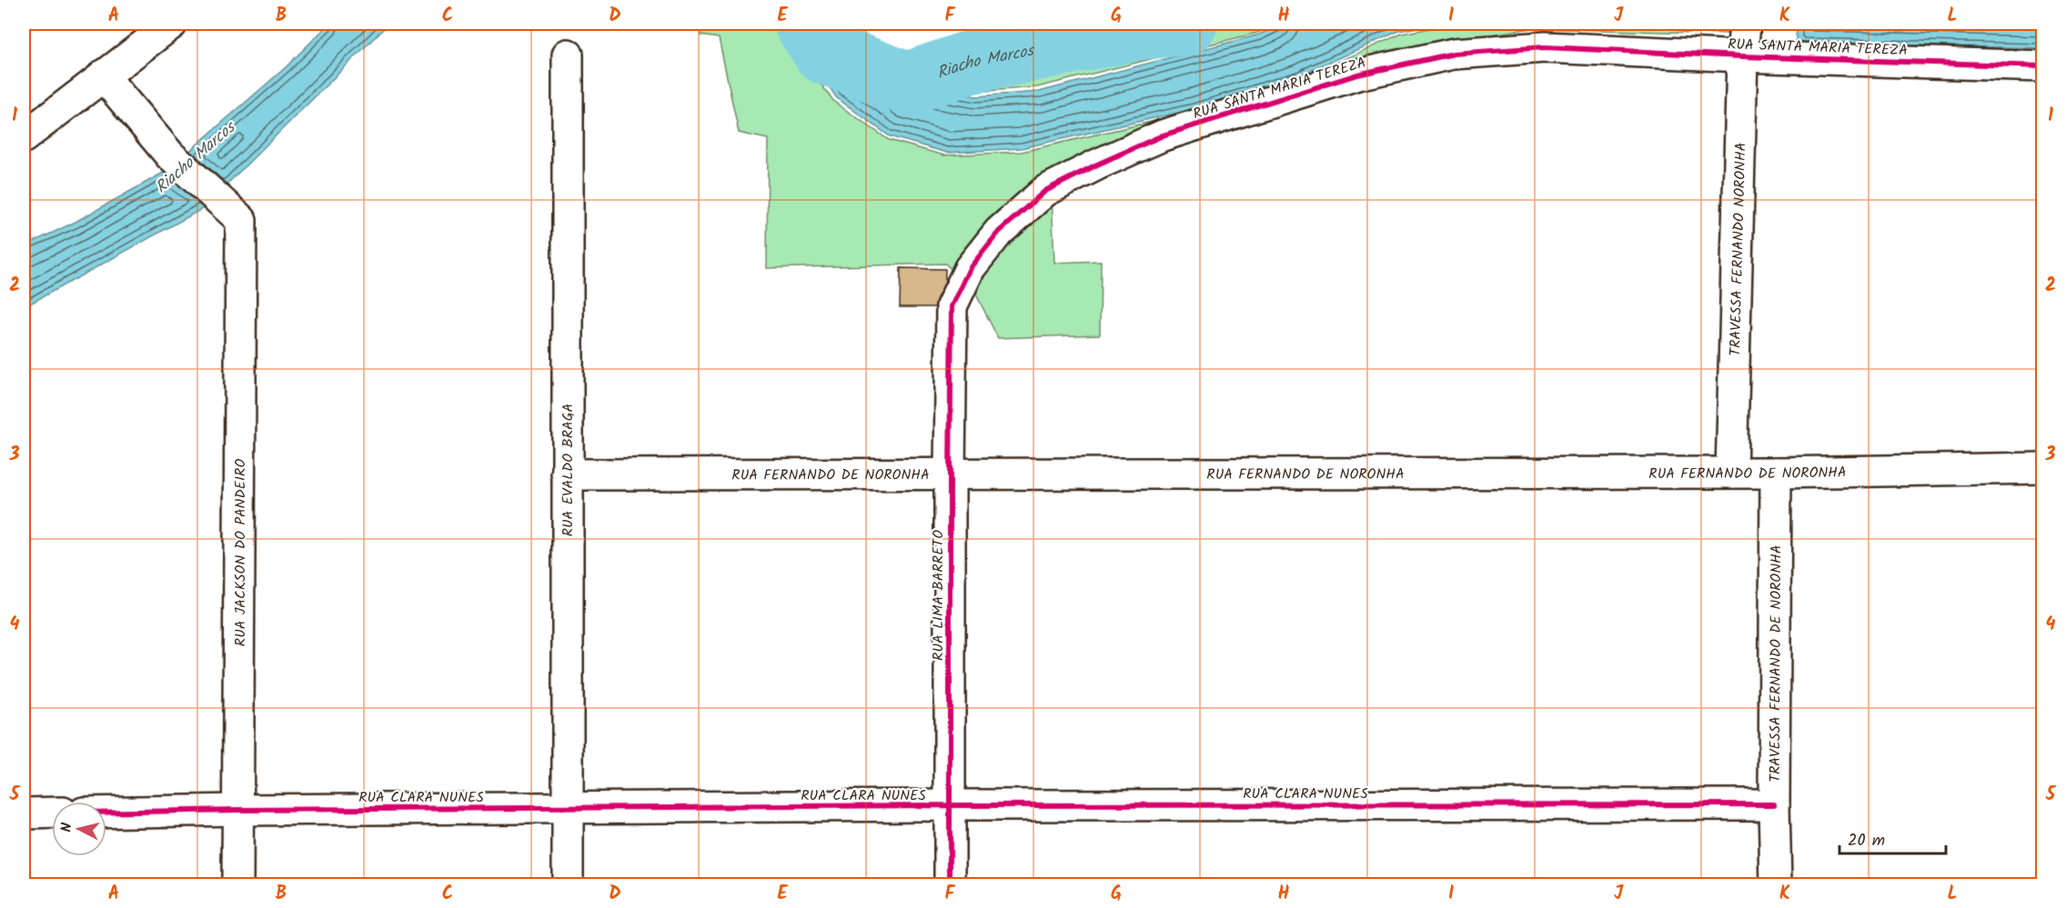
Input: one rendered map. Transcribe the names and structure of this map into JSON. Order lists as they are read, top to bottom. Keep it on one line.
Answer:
{"streets":{"street":["RUA SANTA MARIA TEREZA","TRAVESSA FERNANDO NORONHA","RUA EVALDO BRAGA","RUA FERNANDO DE NORONHA","RUA JACKSON DO PANDEIRO","RUA LIMA BARRETO","TRAVESSA FERNANDO DE NORONHA","RUA CLARA NUNES"]},"crossings":[["RUA SANTA MARIA TEREZA","TRAVESSA FERNANDO NORONHA"],["RUA SANTA MARIA TEREZA","RUA LIMA BARRETO"],["TRAVESSA FERNANDO NORONHA","RUA FERNANDO DE NORONHA"],["RUA EVALDO BRAGA","RUA FERNANDO DE NORONHA"],["RUA EVALDO BRAGA","RUA CLARA NUNES"],["RUA FERNANDO DE NORONHA","RUA LIMA BARRETO"],["RUA FERNANDO DE NORONHA","TRAVESSA FERNANDO DE NORONHA"],["RUA JACKSON DO PANDEIRO","RUA CLARA NUNES"],["RUA LIMA BARRETO","RUA CLARA NUNES"],["TRAVESSA FERNANDO DE NORONHA","RUA CLARA NUNES"]],"water":["Riacho Marcos"],"scale_bar":"20 m","north":"left","grid":{"columns":["A","B","C","D","E","F","G","H","I","J","K","L"],"rows":["1","2","3","4","5"]}}
